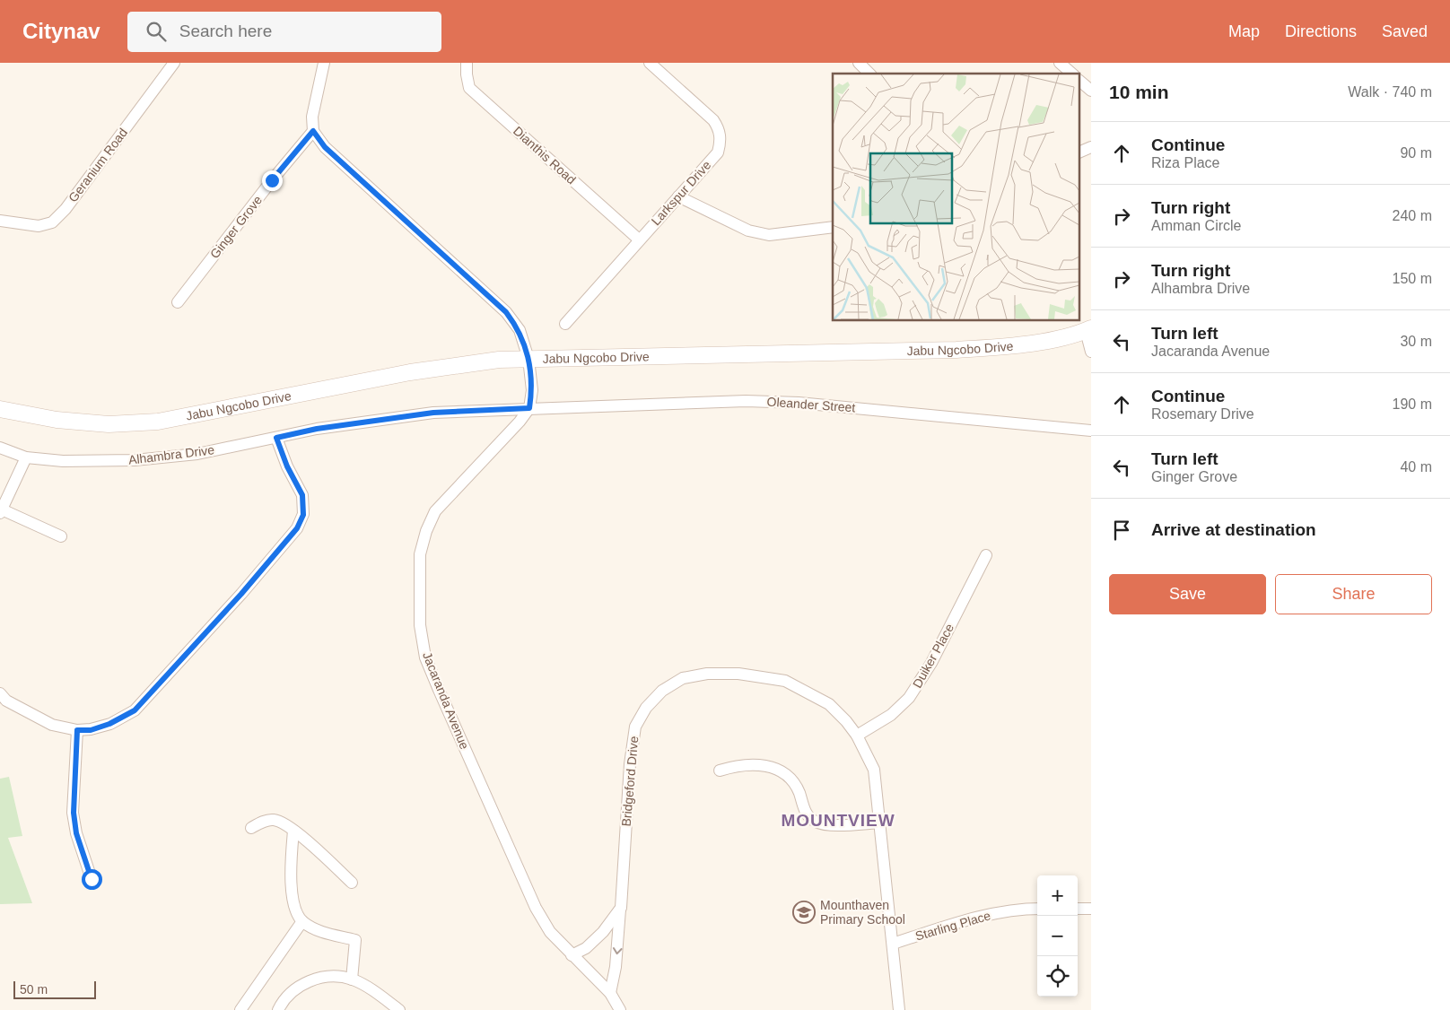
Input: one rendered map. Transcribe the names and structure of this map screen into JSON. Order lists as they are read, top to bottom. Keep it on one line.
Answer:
{"streets":{"main road":["Jabu Ngcobo Drive"],"street":["Dianthis Road","Geranium Road","Larkspur Drive","Ginger Grove","Oleander Street","Alhambra Drive","Duiker Place","Jacaranda Avenue","Bridgeford Drive","Starling Place"]},"crossings":[["Dianthis Road","Larkspur Drive"],["Oleander Street","Alhambra Drive"],["Oleander Street","Jacaranda Avenue"],["Alhambra Drive","Jacaranda Avenue"],["Duiker Place","Bridgeford Drive"],["Jacaranda Avenue","Bridgeford Drive"],["Bridgeford Drive","Starling Place"]],"districts":["MOUNTVIEW"],"places":{"school or university":["Mounthaven Primary School"]},"scale_bar":"50 m","page":{"header":"Citynav","search":"Search here","nav":["Map","Directions","Saved"],"heading":["10 min","Walk · 740 m"],"list":[["Continue","Riza Place","90 m"],["Turn right","Amman Circle","240 m"],["Turn right","Alhambra Drive","150 m"],["Turn left","Jacaranda Avenue","30 m"],["Continue","Rosemary Drive","190 m"],["Turn left","Ginger Grove","40 m"],"Arrive at destination"],"buttons":["Save","Share"],"map_buttons":["+","−"],"scale":"50 m"}}
